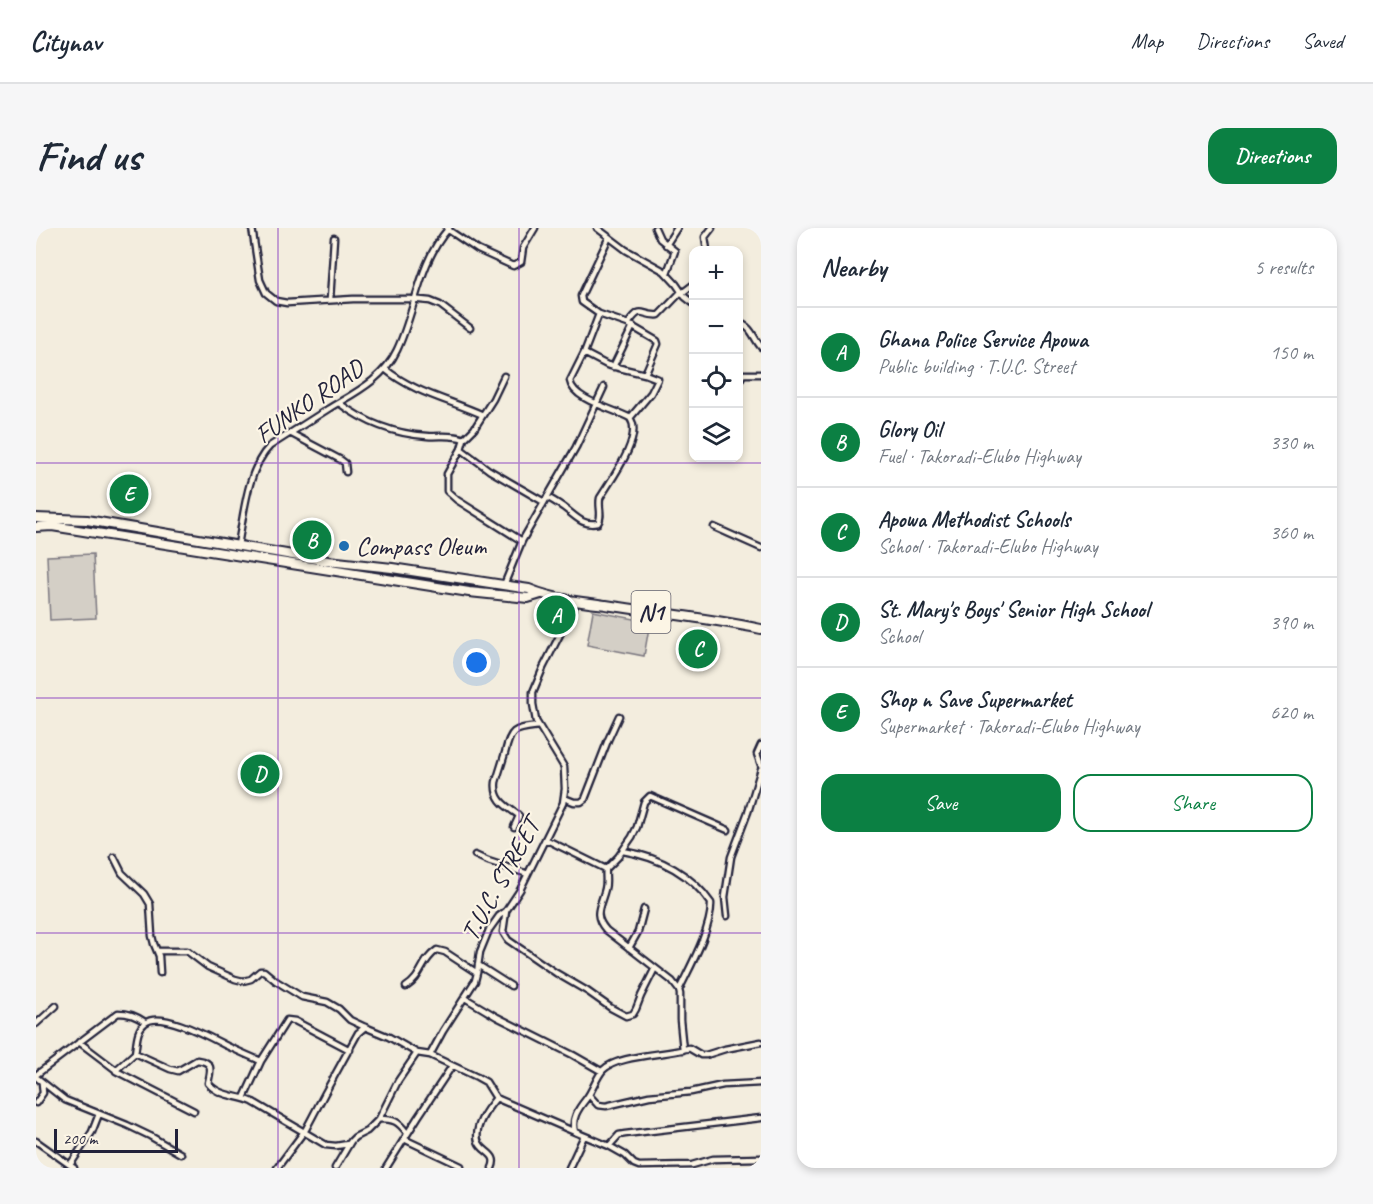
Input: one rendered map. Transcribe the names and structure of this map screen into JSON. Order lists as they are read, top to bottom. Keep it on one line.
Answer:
{"streets":{"highway":["N1"],"street":["FUNKO ROAD","T.U.C. STREET"]},"crossings":[["FUNKO ROAD","N1"],["N1","T.U.C. STREET"]],"places":["Compass Oleum"],"scale_bar":"200 m","page":{"header":"Citynav","nav":["Map","Directions","Saved"],"buttons":["Directions",["Save","Share"]],"title":"Find us","heading":["Nearby","5 results"],"map_buttons":["+","−"],"list":[{"mark":"A","name":"Ghana Police Service Apowa","note":"Public building · T.U.C. Street","value":"150 m"},{"mark":"B","name":"Glory Oil","note":"Fuel · Takoradi-Elubo Highway","value":"330 m"},{"mark":"C","name":"Apowa Methodist Schools","note":"School · Takoradi-Elubo Highway","value":"360 m"},{"mark":"D","name":"St. Mary's Boys' Senior High School","note":"School","value":"390 m"},{"mark":"E","name":"Shop n Save Supermarket","note":"Supermarket · Takoradi-Elubo Highway","value":"620 m"}],"pins":["E","B","A","C","D"],"scale":"200 m"}}
